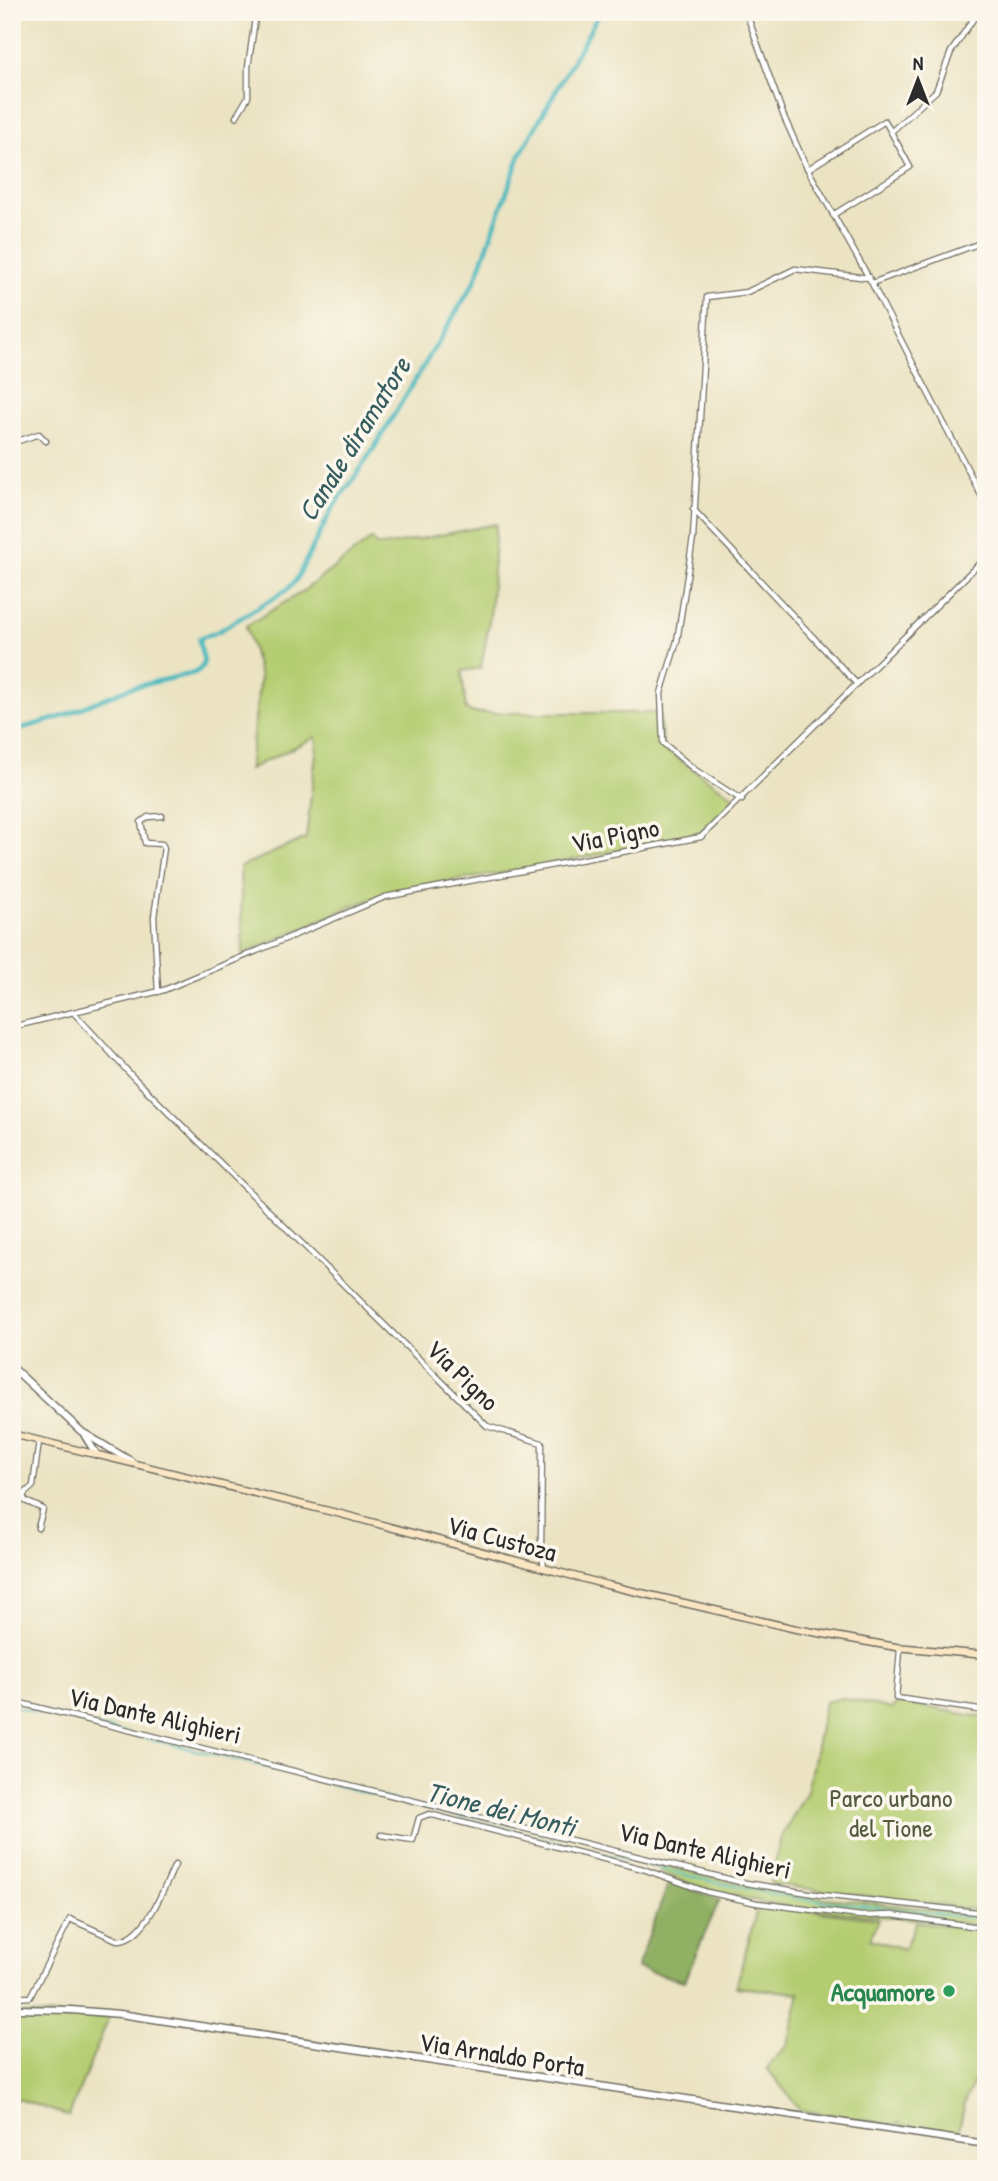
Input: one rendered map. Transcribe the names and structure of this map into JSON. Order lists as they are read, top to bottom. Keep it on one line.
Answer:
{"streets":{"main road":["Via Custoza"],"street":["Via Pigno","Via Dante Alighieri","Via Arnaldo Porta"]},"crossings":[["Via Pigno","Via Custoza"]],"water":["Canale diramatore","Tione dei Monti"],"parks":["Parco urbano del Tione"],"places":["Acquamore"],"north":"top"}
